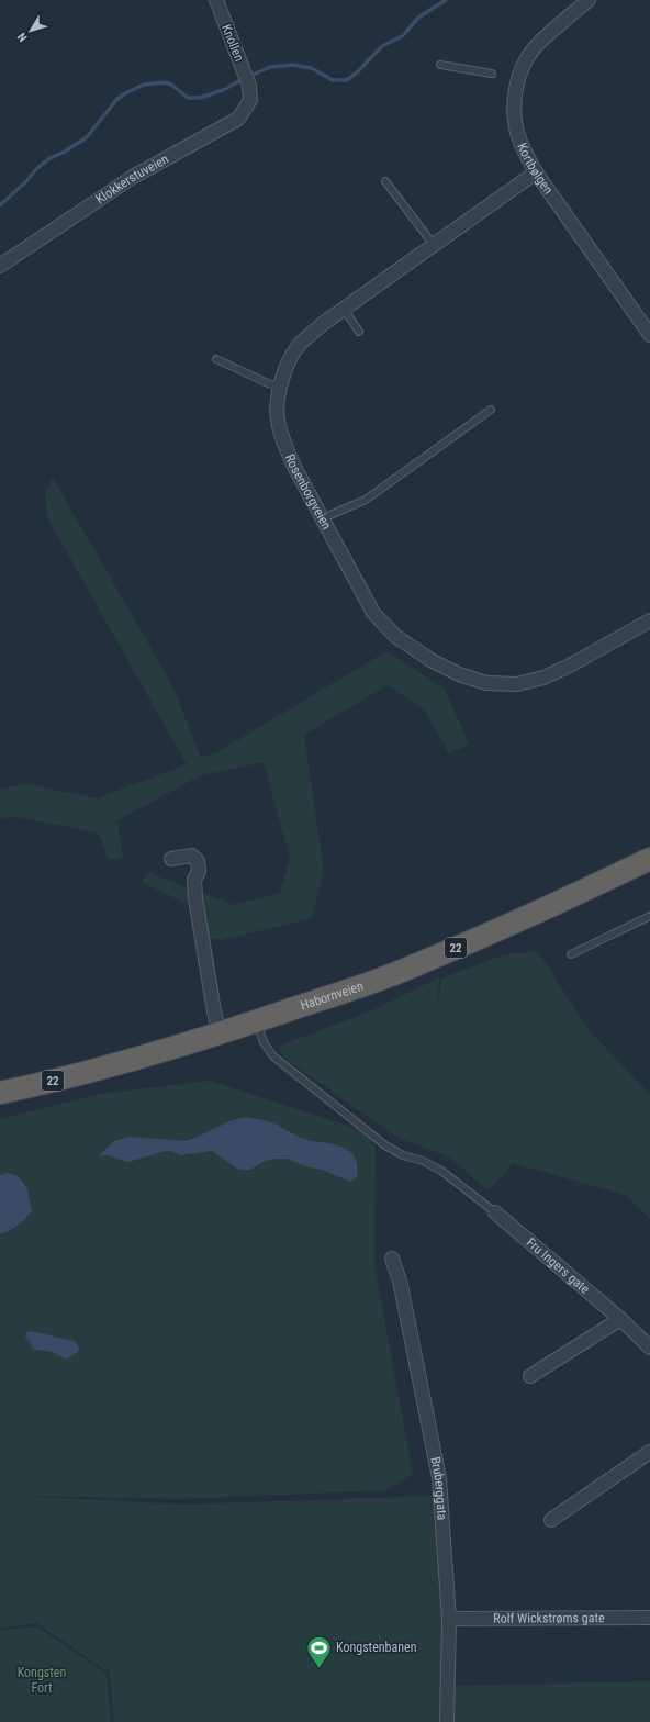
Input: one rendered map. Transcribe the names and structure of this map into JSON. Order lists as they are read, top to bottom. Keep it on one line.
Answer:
{"streets":{"highway":["22","Habornveien"],"street":["Knollen","Kortbølgen","Klokkerstuveien","Rosenborgveien","Fru Ingers gate","Bruberggata","Rolf Wickstrøms gate"]},"crossings":[["Knollen","Klokkerstuveien"],["Kortbølgen","Rosenborgveien"],["Bruberggata","Rolf Wickstrøms gate"]],"parks":["Kongsten Fort"],"places":{"sports":["Kongstenbanen"]},"north":"bottom left"}
